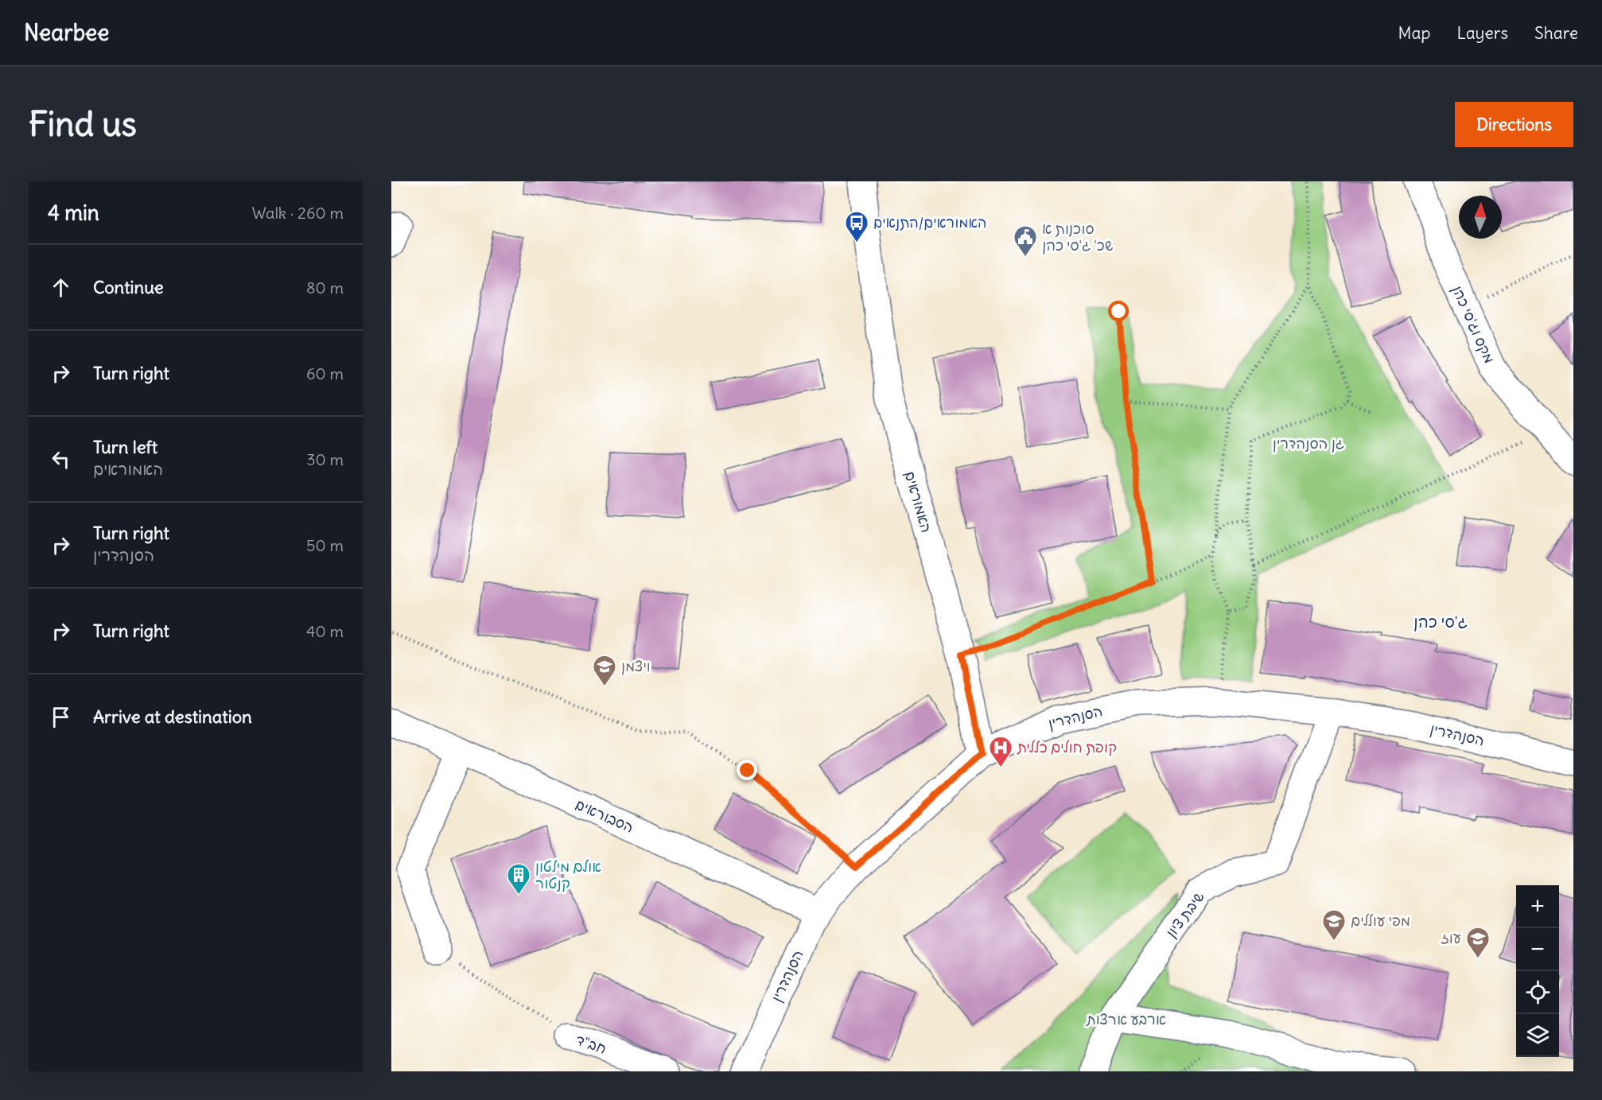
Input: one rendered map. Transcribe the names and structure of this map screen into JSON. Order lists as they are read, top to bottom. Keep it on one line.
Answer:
{"streets":{"street":["מקס וג'סי כהן","האמוראים","הסנהדרין","הסבוראים","שיבת ציון","חב\"ד"]},"crossings":[["האמוראים","הסנהדרין"],["הסנהדרין","הסבוראים"],["הסנהדרין","שיבת ציון"]],"districts":["ג'סי כהן"],"parks":["גן הסנהדרין","ארבע ארצות"],"places":{"bus stop":["האמוראים/התנאים"],"public building":["סוכנות א שכ' ג'סי כהן"],"school or university":["ויצמן","מפי עוללים","עוז"],"hospital":["קופת חולים כללית"],"building":["אולם מילטון קנטור"]},"north":"top","page":{"header":"Nearbee","nav":["Map","Layers","Share"],"buttons":"Directions","title":"Find us","heading":["4 min","Walk · 260 m"],"list":[["Continue","80 m"],["Turn right","60 m"],["Turn left","האמוראים","30 m"],["Turn right","הסנהדרין","50 m"],["Turn right","40 m"],"Arrive at destination"],"map_buttons":["+","−"]}}
